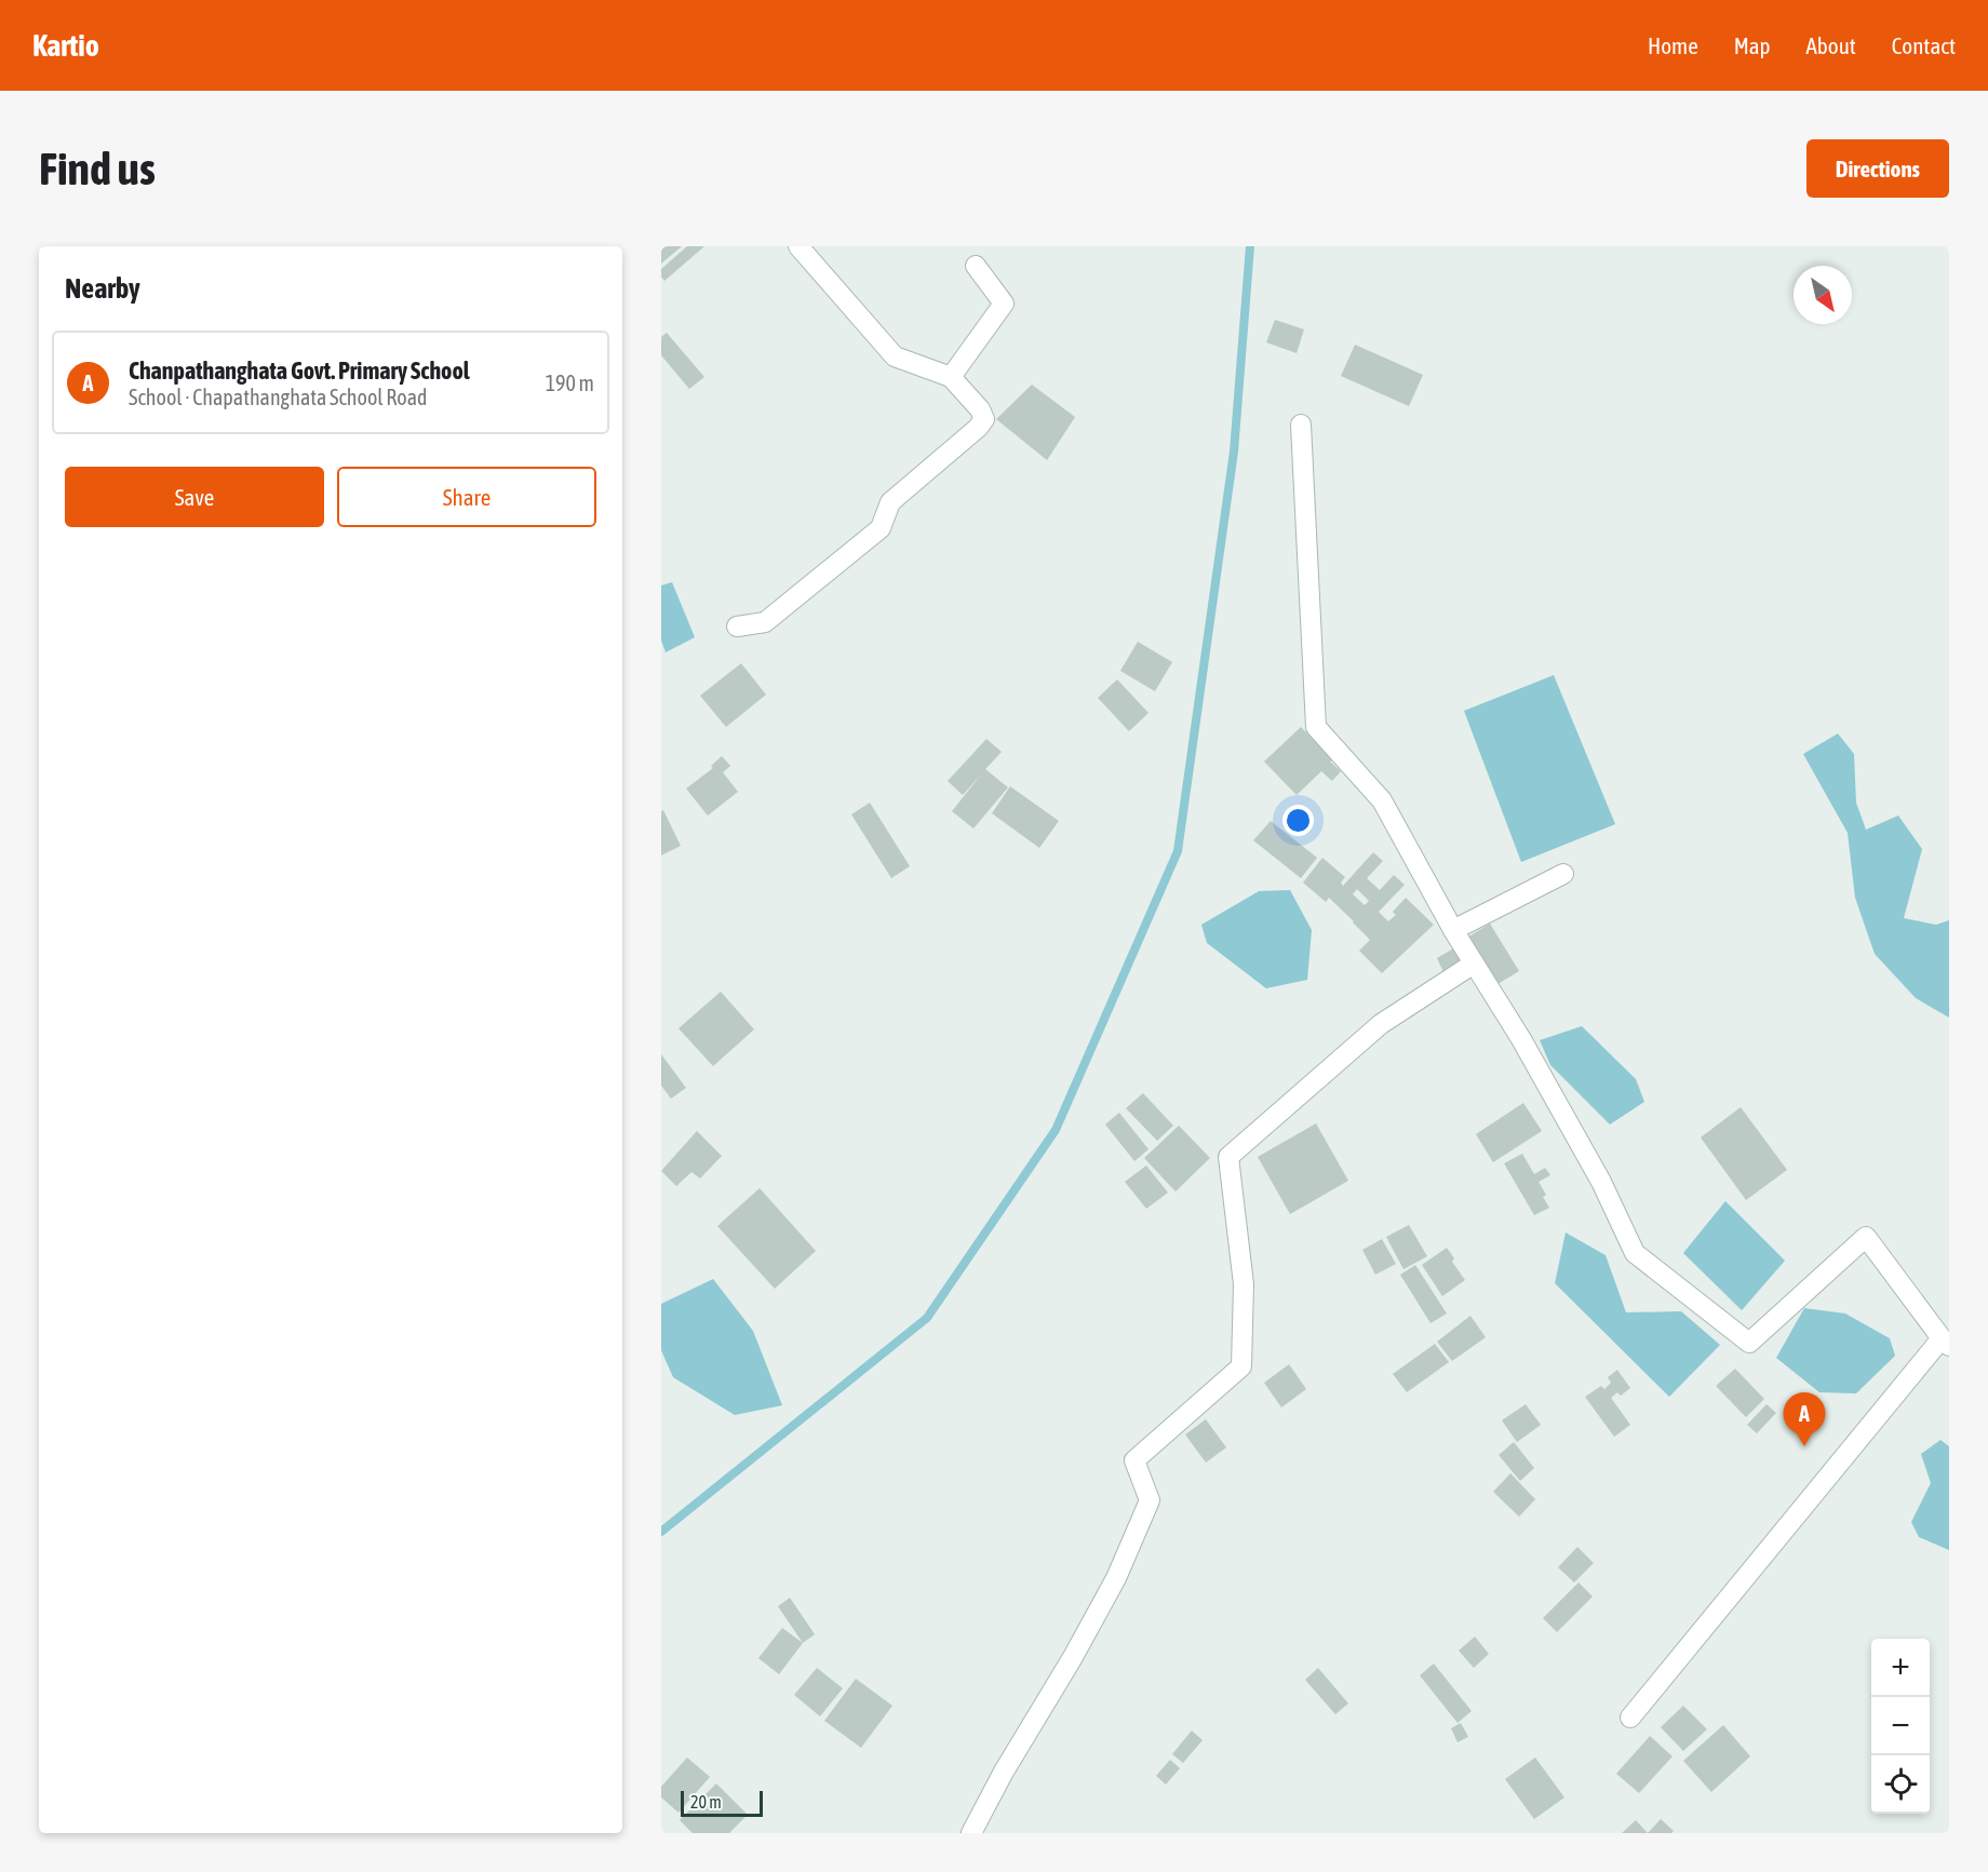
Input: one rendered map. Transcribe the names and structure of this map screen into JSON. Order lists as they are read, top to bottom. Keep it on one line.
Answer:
{"scale_bar":"20 m","north":"bottom right","page":{"header":"Kartio","nav":["Home","Map","About","Contact"],"buttons":["Directions",["Save","Share"]],"title":"Find us","heading":"Nearby","list":[{"mark":"A","name":"Chanpathanghata Govt. Primary School","note":"School · Chapathanghata School Road","value":"190 m"}],"pins":"A","map_buttons":["+","−"],"scale":"20 m"}}
